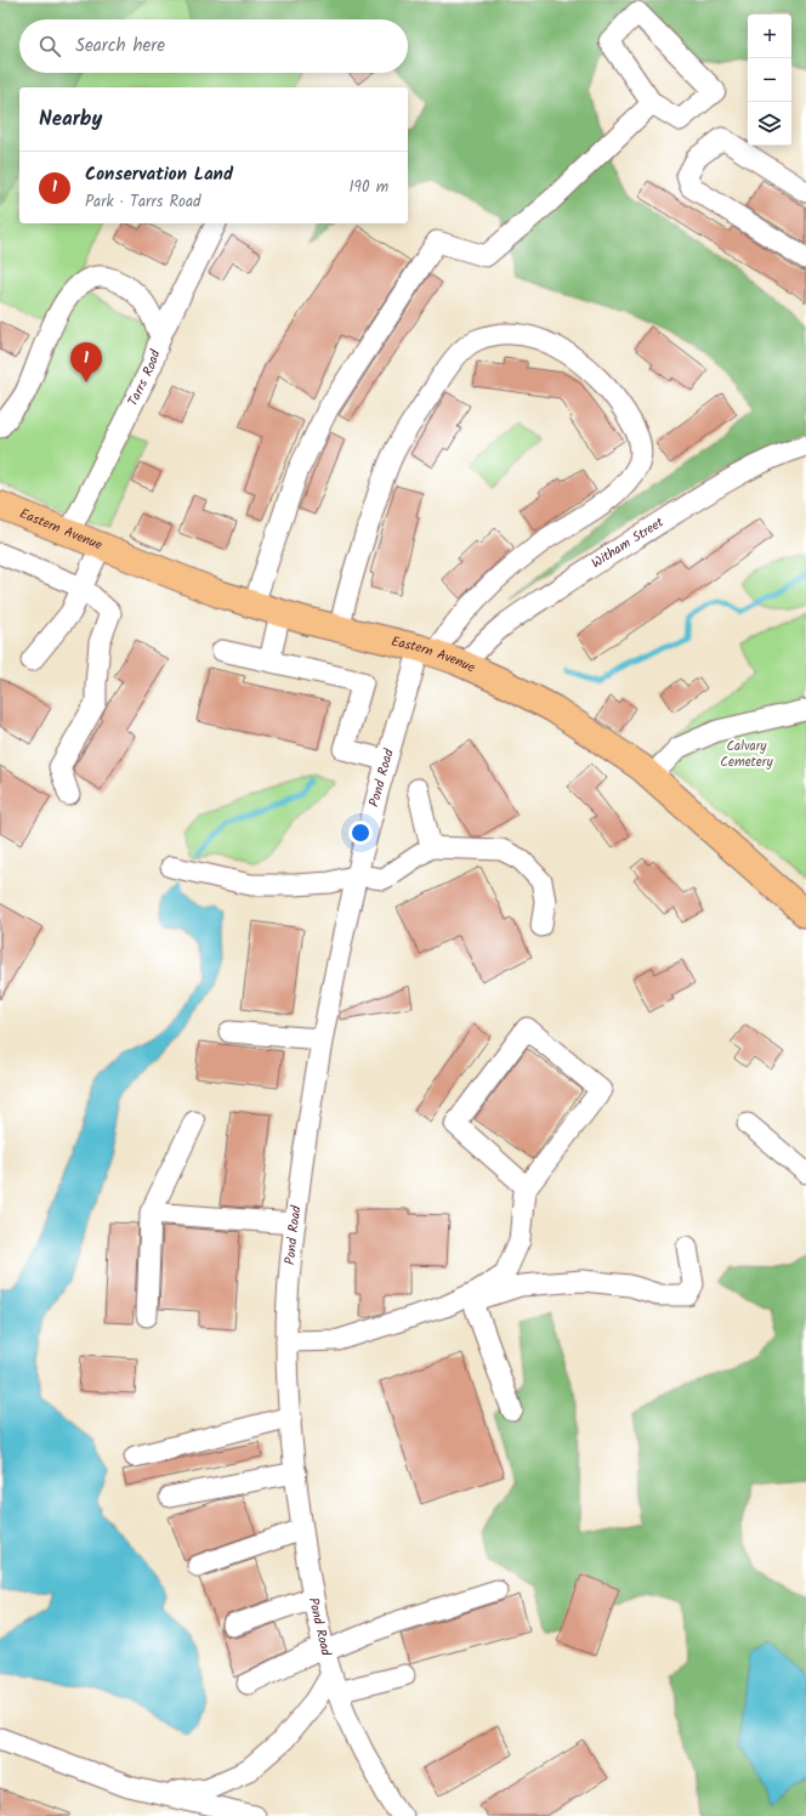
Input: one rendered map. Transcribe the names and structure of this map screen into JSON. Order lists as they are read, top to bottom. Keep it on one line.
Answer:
{"streets":{"main road":["Eastern Avenue"],"street":["Tarrs Road","Witham Street","Pond Road"]},"crossings":[["Tarrs Road","Eastern Avenue"],["Eastern Avenue","Witham Street"],["Eastern Avenue","Pond Road"]],"parks":["Calvary Cemetery"],"page":{"map_buttons":["+","−"],"search":"Search here","heading":"Nearby","list":[{"mark":"1","name":"Conservation Land","note":"Park · Tarrs Road","value":"190 m"}],"pins":"1"}}
